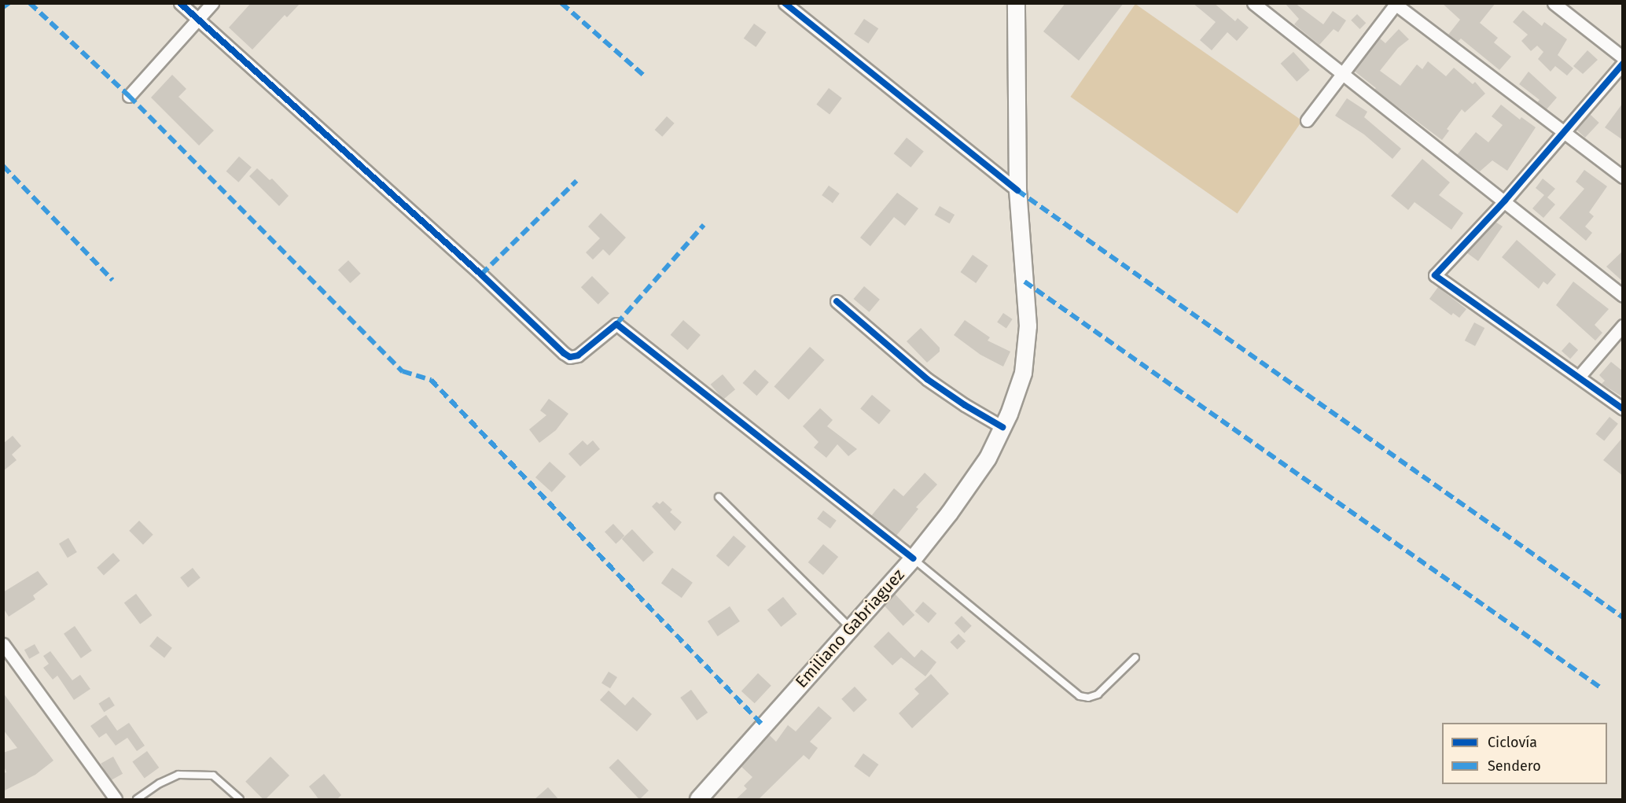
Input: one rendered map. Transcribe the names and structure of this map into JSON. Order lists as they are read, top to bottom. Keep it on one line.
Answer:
{"streets":{"main road":["Emiliano Gabriaguez"]},"legend":["Ciclovía","Sendero"]}
